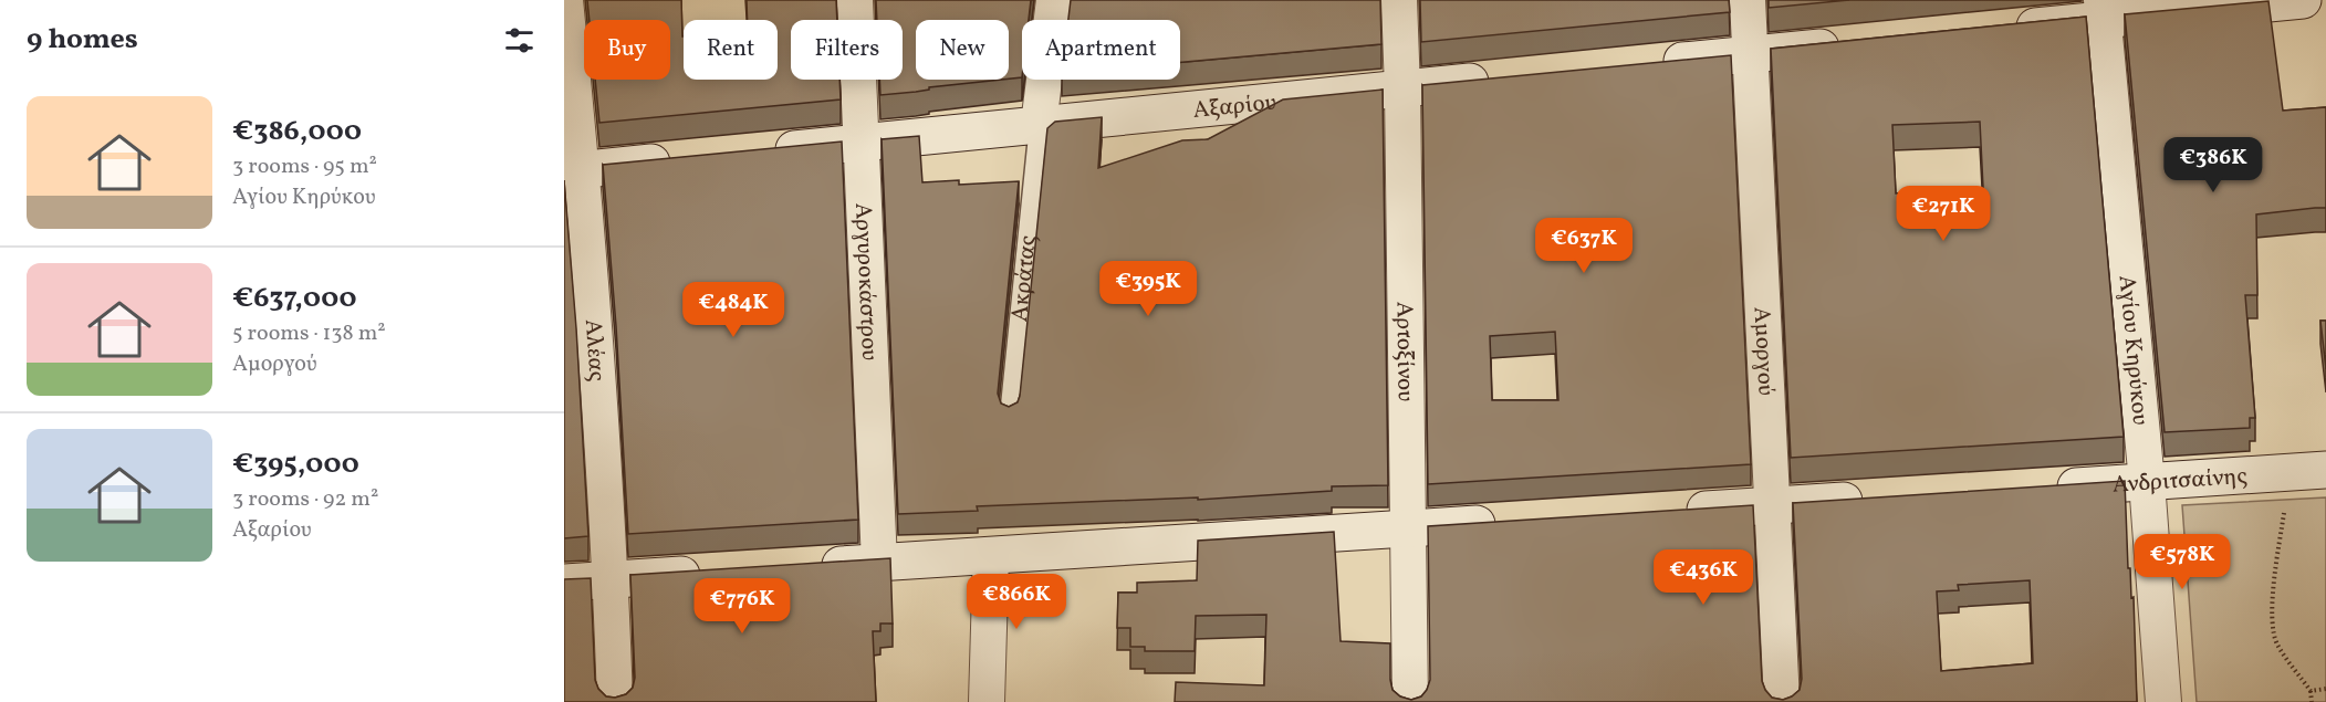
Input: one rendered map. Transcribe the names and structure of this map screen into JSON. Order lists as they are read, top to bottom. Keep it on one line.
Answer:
{"streets":{"street":["Αξαρίου","Ακράτας","Αργυροκάστρου","Αλέας","Αρτοξίνου","Αμοργού","Αγίου Κηρύκου","Ανδριτσαίνης"]},"crossings":[["Αξαρίου","Ακράτας"],["Αξαρίου","Αργυροκάστρου"],["Αξαρίου","Αρτοξίνου"],["Αγίου Κηρύκου","Ανδριτσαίνης"]],"page":{"heading":"9 homes","chip":["Buy","Rent","Filters","New","Apartment"],"list":[{"name":"€386,000","note":"3 rooms · 95 m² · Αγίου Κηρύκου"},{"name":"€637,000","note":"5 rooms · 138 m² · Αμοργού"},{"name":"€395,000","note":"3 rooms · 92 m² · Αξαρίου"}],"price":["€386K","€271K","€637K","€395K","€484K","€578K","€436K","€866K","€776K"]}}
